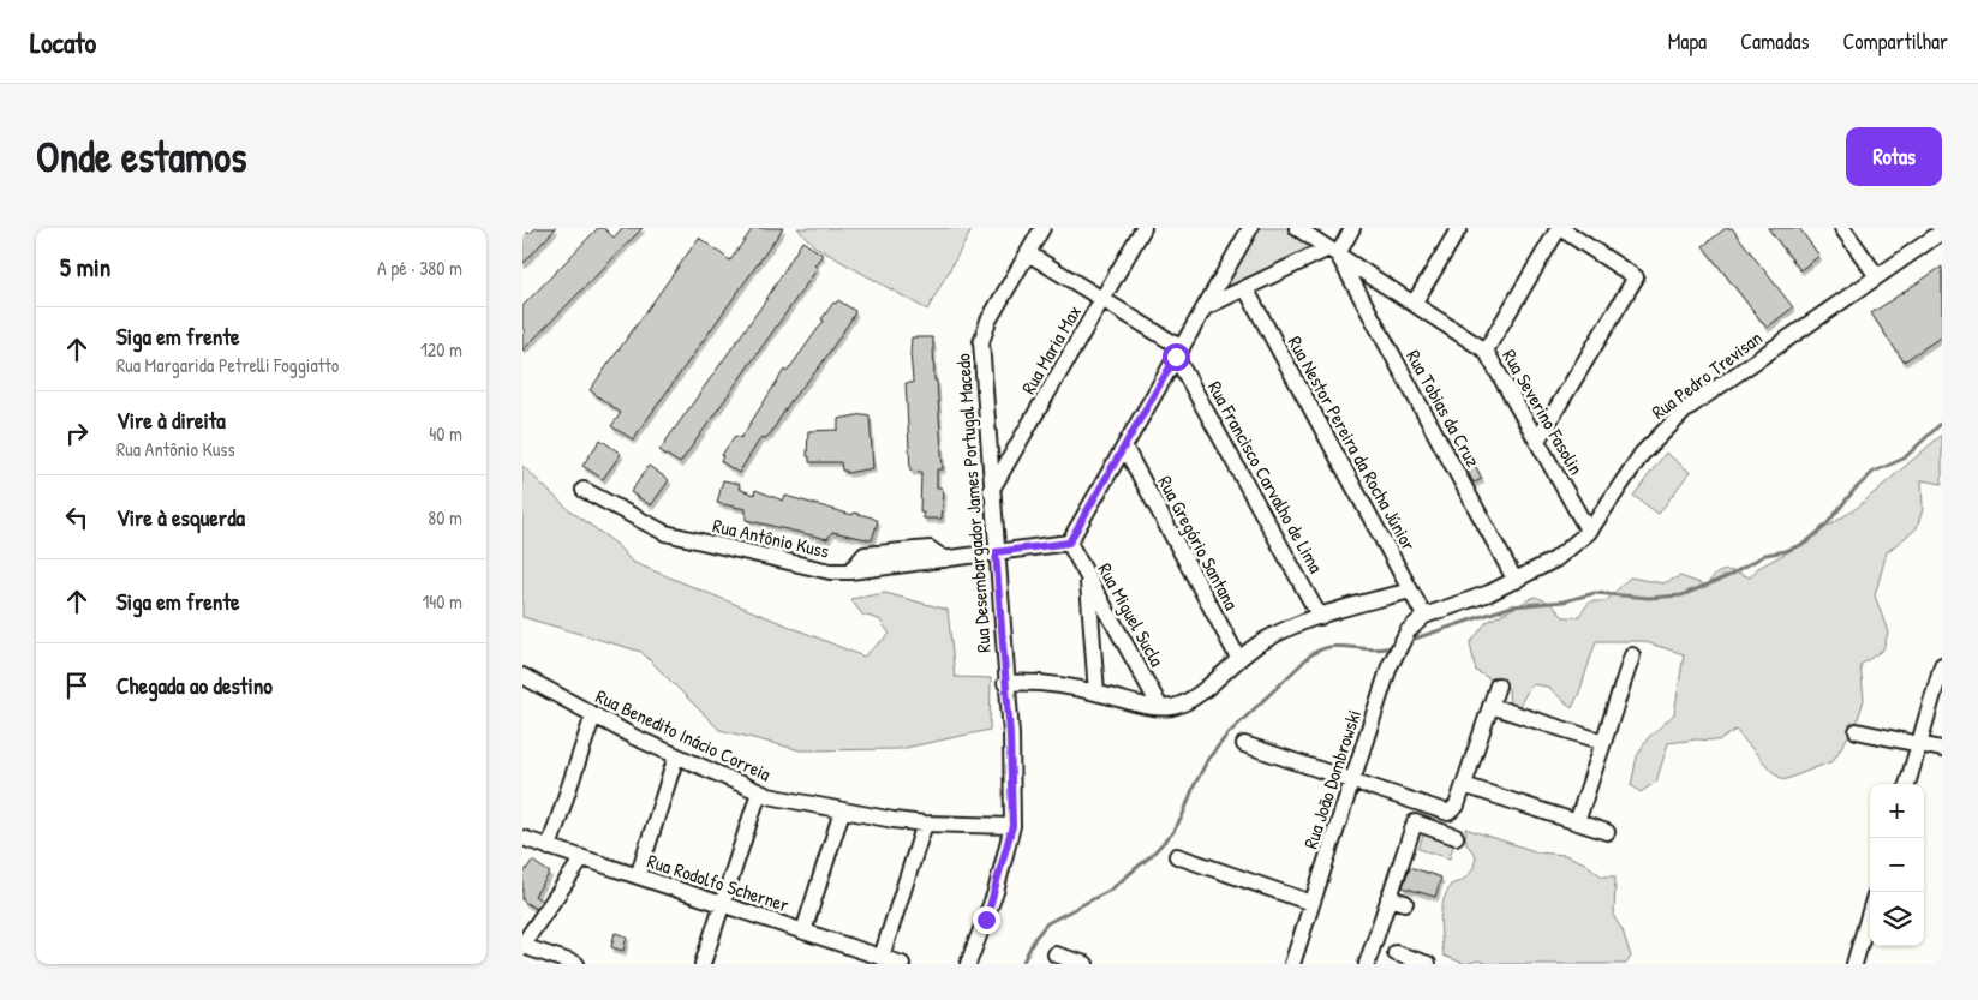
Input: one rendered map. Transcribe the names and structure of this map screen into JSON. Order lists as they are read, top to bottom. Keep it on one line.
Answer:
{"streets":{"street":["Rua Maria Max","Rua Pedro Trevisan","Rua Tobias da Cruz","Rua Severino Fasolin","Rua Nestor Pereira da Rocha Júnior","Rua Francisco Carvalho de Lima","Rua Desembargador James Portugal Macedo","Rua Antônio Kuss","Rua Gregório Santana","Rua Miguel Sucla","Rua Benedito Inácio Correia","Rua João Dombrowski","Rua Rodolfo Scherner"]},"crossings":[["Rua Maria Max","Rua Francisco Carvalho de Lima"],["Rua Maria Max","Rua Desembargador James Portugal Macedo"],["Rua Pedro Trevisan","Rua Tobias da Cruz"],["Rua Pedro Trevisan","Rua Severino Fasolin"],["Rua Pedro Trevisan","Rua Nestor Pereira da Rocha Júnior"],["Rua Pedro Trevisan","Rua João Dombrowski"],["Rua Tobias da Cruz","Rua Severino Fasolin"],["Rua Nestor Pereira da Rocha Júnior","Rua João Dombrowski"],["Rua Francisco Carvalho de Lima","Rua Desembargador James Portugal Macedo"],["Rua Desembargador James Portugal Macedo","Rua Antônio Kuss"],["Rua Desembargador James Portugal Macedo","Rua Benedito Inácio Correia"],["Rua Antônio Kuss","Rua Miguel Sucla"]],"page":{"header":"Locato","nav":["Mapa","Camadas","Compartilhar"],"buttons":"Rotas","title":"Onde estamos","heading":["5 min","A pé · 380 m"],"list":[["Siga em frente","Rua Margarida Petrelli Foggiatto","120 m"],["Vire à direita","Rua Antônio Kuss","40 m"],["Vire à esquerda","80 m"],["Siga em frente","140 m"],"Chegada ao destino"],"map_buttons":["+","−"]}}
